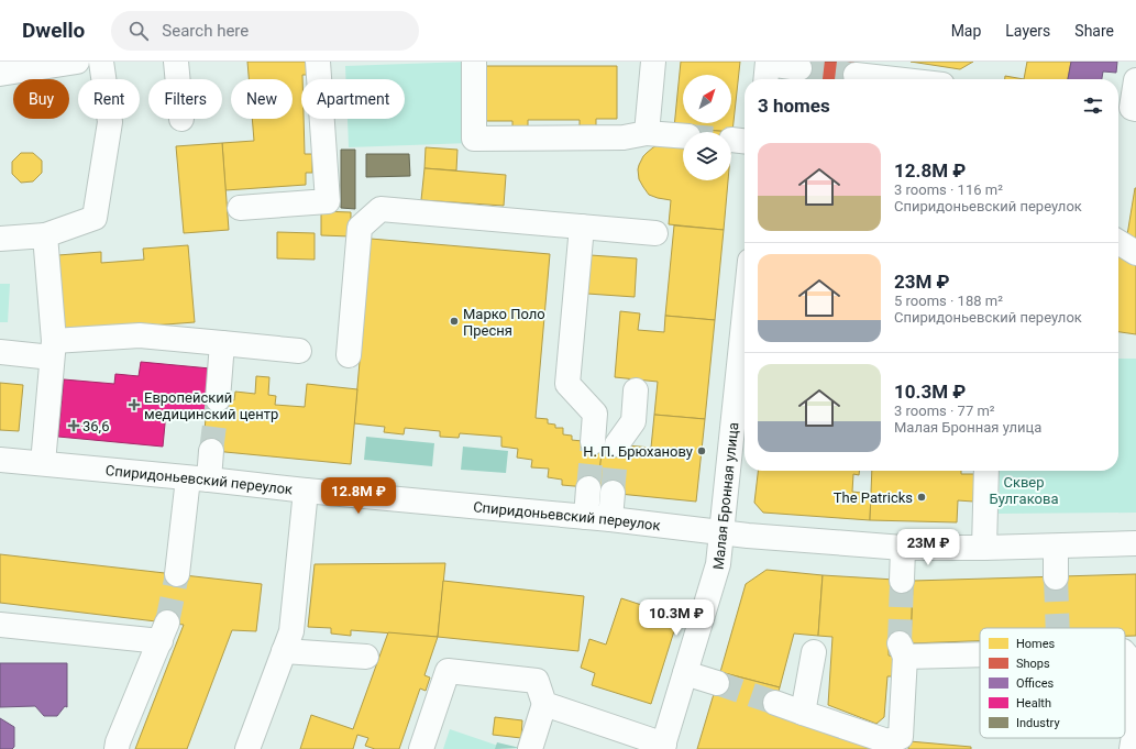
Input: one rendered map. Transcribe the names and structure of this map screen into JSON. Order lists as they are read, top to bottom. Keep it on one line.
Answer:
{"streets":{"street":["Спиридоньевский переулок","Малая Бронная улица"]},"crossings":[["Спиридоньевский переулок","Малая Бронная улица"]],"parks":["Сквер Булгакова"],"places":{"other":["Марко Поло Пресня","Н. П. Брюханову","The Patricks"],"health":["Европейский медицинский центр","36,6"]},"legend":["Homes","Shops","Offices","Health","Industry"],"north":"top right","page":{"header":"Dwello","search":"Search here","nav":["Map","Layers","Share"],"chip":["Buy","Rent","Filters","New","Apartment"],"heading":"3 homes","list":[{"name":"12.8M ₽","note":"3 rooms · 116 m² · Спиридоньевский переулок"},{"name":"23M ₽","note":"5 rooms · 188 m² · Спиридоньевский переулок"},{"name":"10.3M ₽","note":"3 rooms · 77 m² · Малая Бронная улица"}],"price":["12.8M ₽","23M ₽","10.3M ₽"]}}
